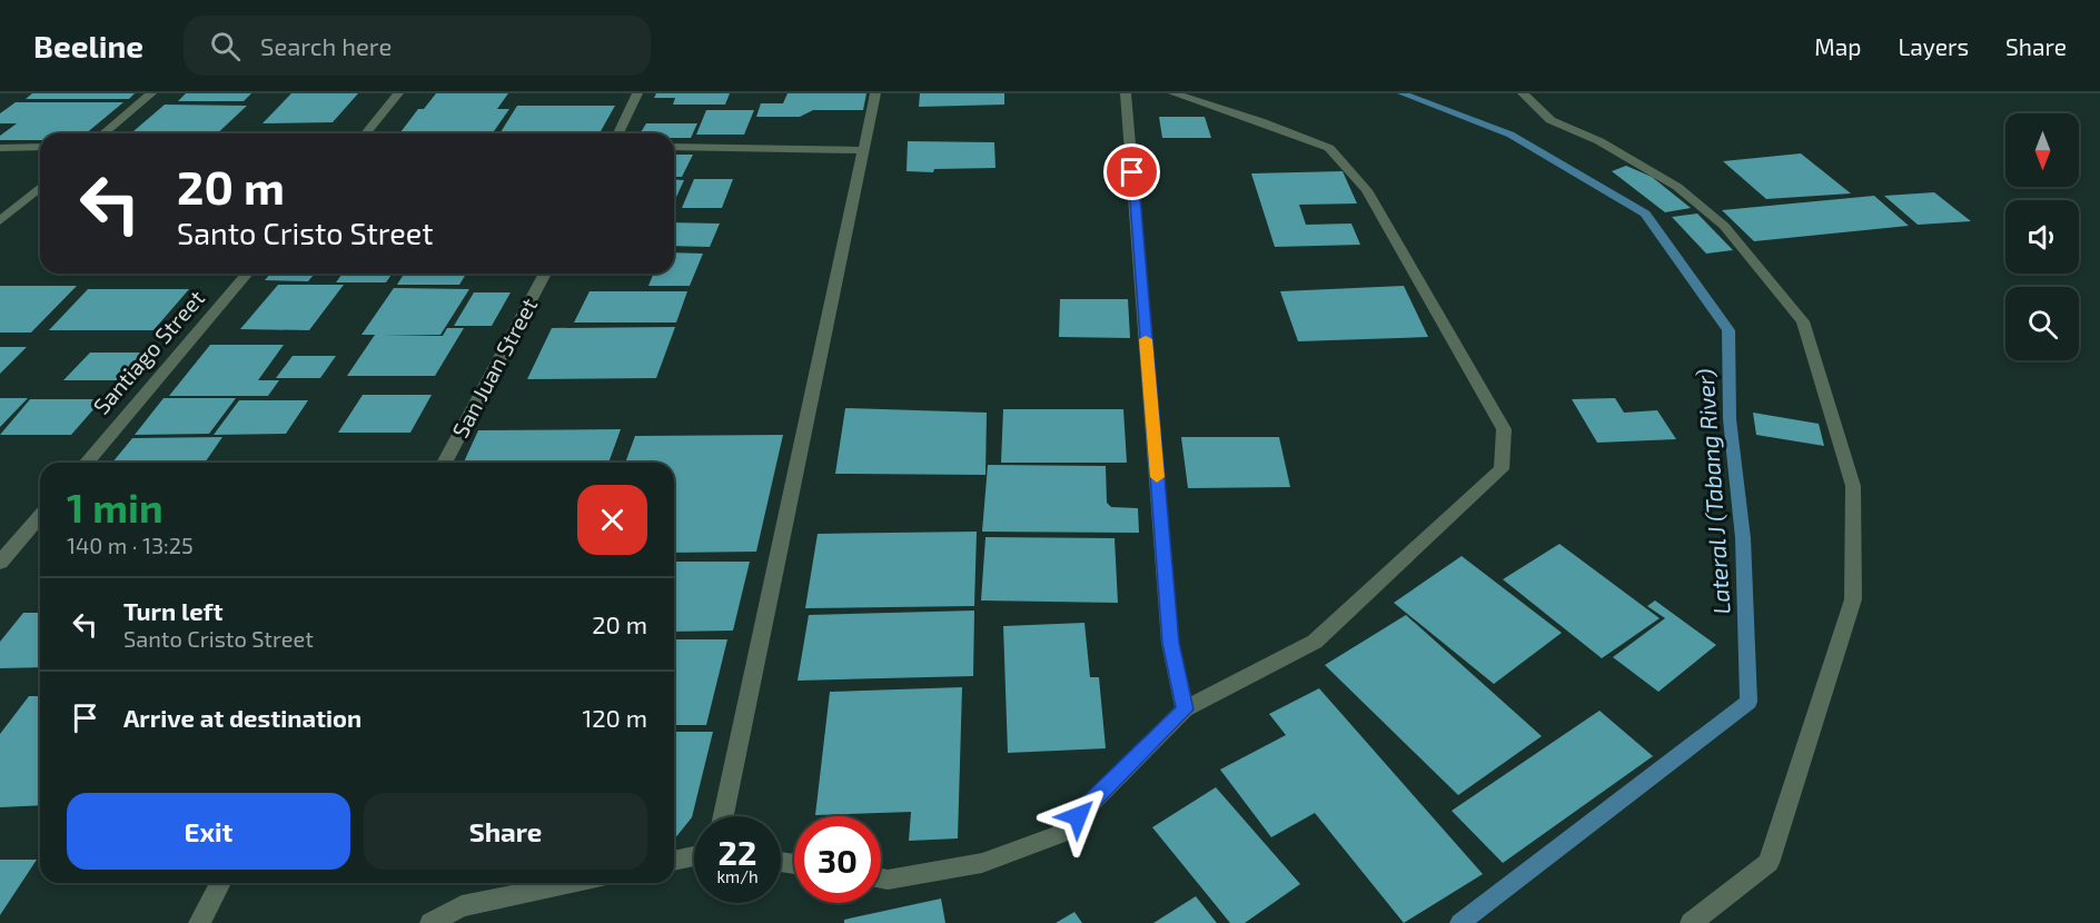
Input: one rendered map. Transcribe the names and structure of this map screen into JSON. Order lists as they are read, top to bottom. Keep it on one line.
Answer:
{"streets":{"street":["Santiago Street","San Juan Street"]},"water":["Lateral J (Tabang River)"],"north":"bottom","page":{"header":"Beeline","search":"Search here","nav":["Map","Layers","Share"],"turn":["20 m","Santo Cristo Street"],"heading":["1 min","140 m · 13:25"],"list":[{"name":"Turn left","note":"Santo Cristo Street","value":"20 m"},{"name":"Arrive at destination","value":"120 m"}],"buttons":["Exit","Share"],"speed":"22 km/h","limit":"30"}}
